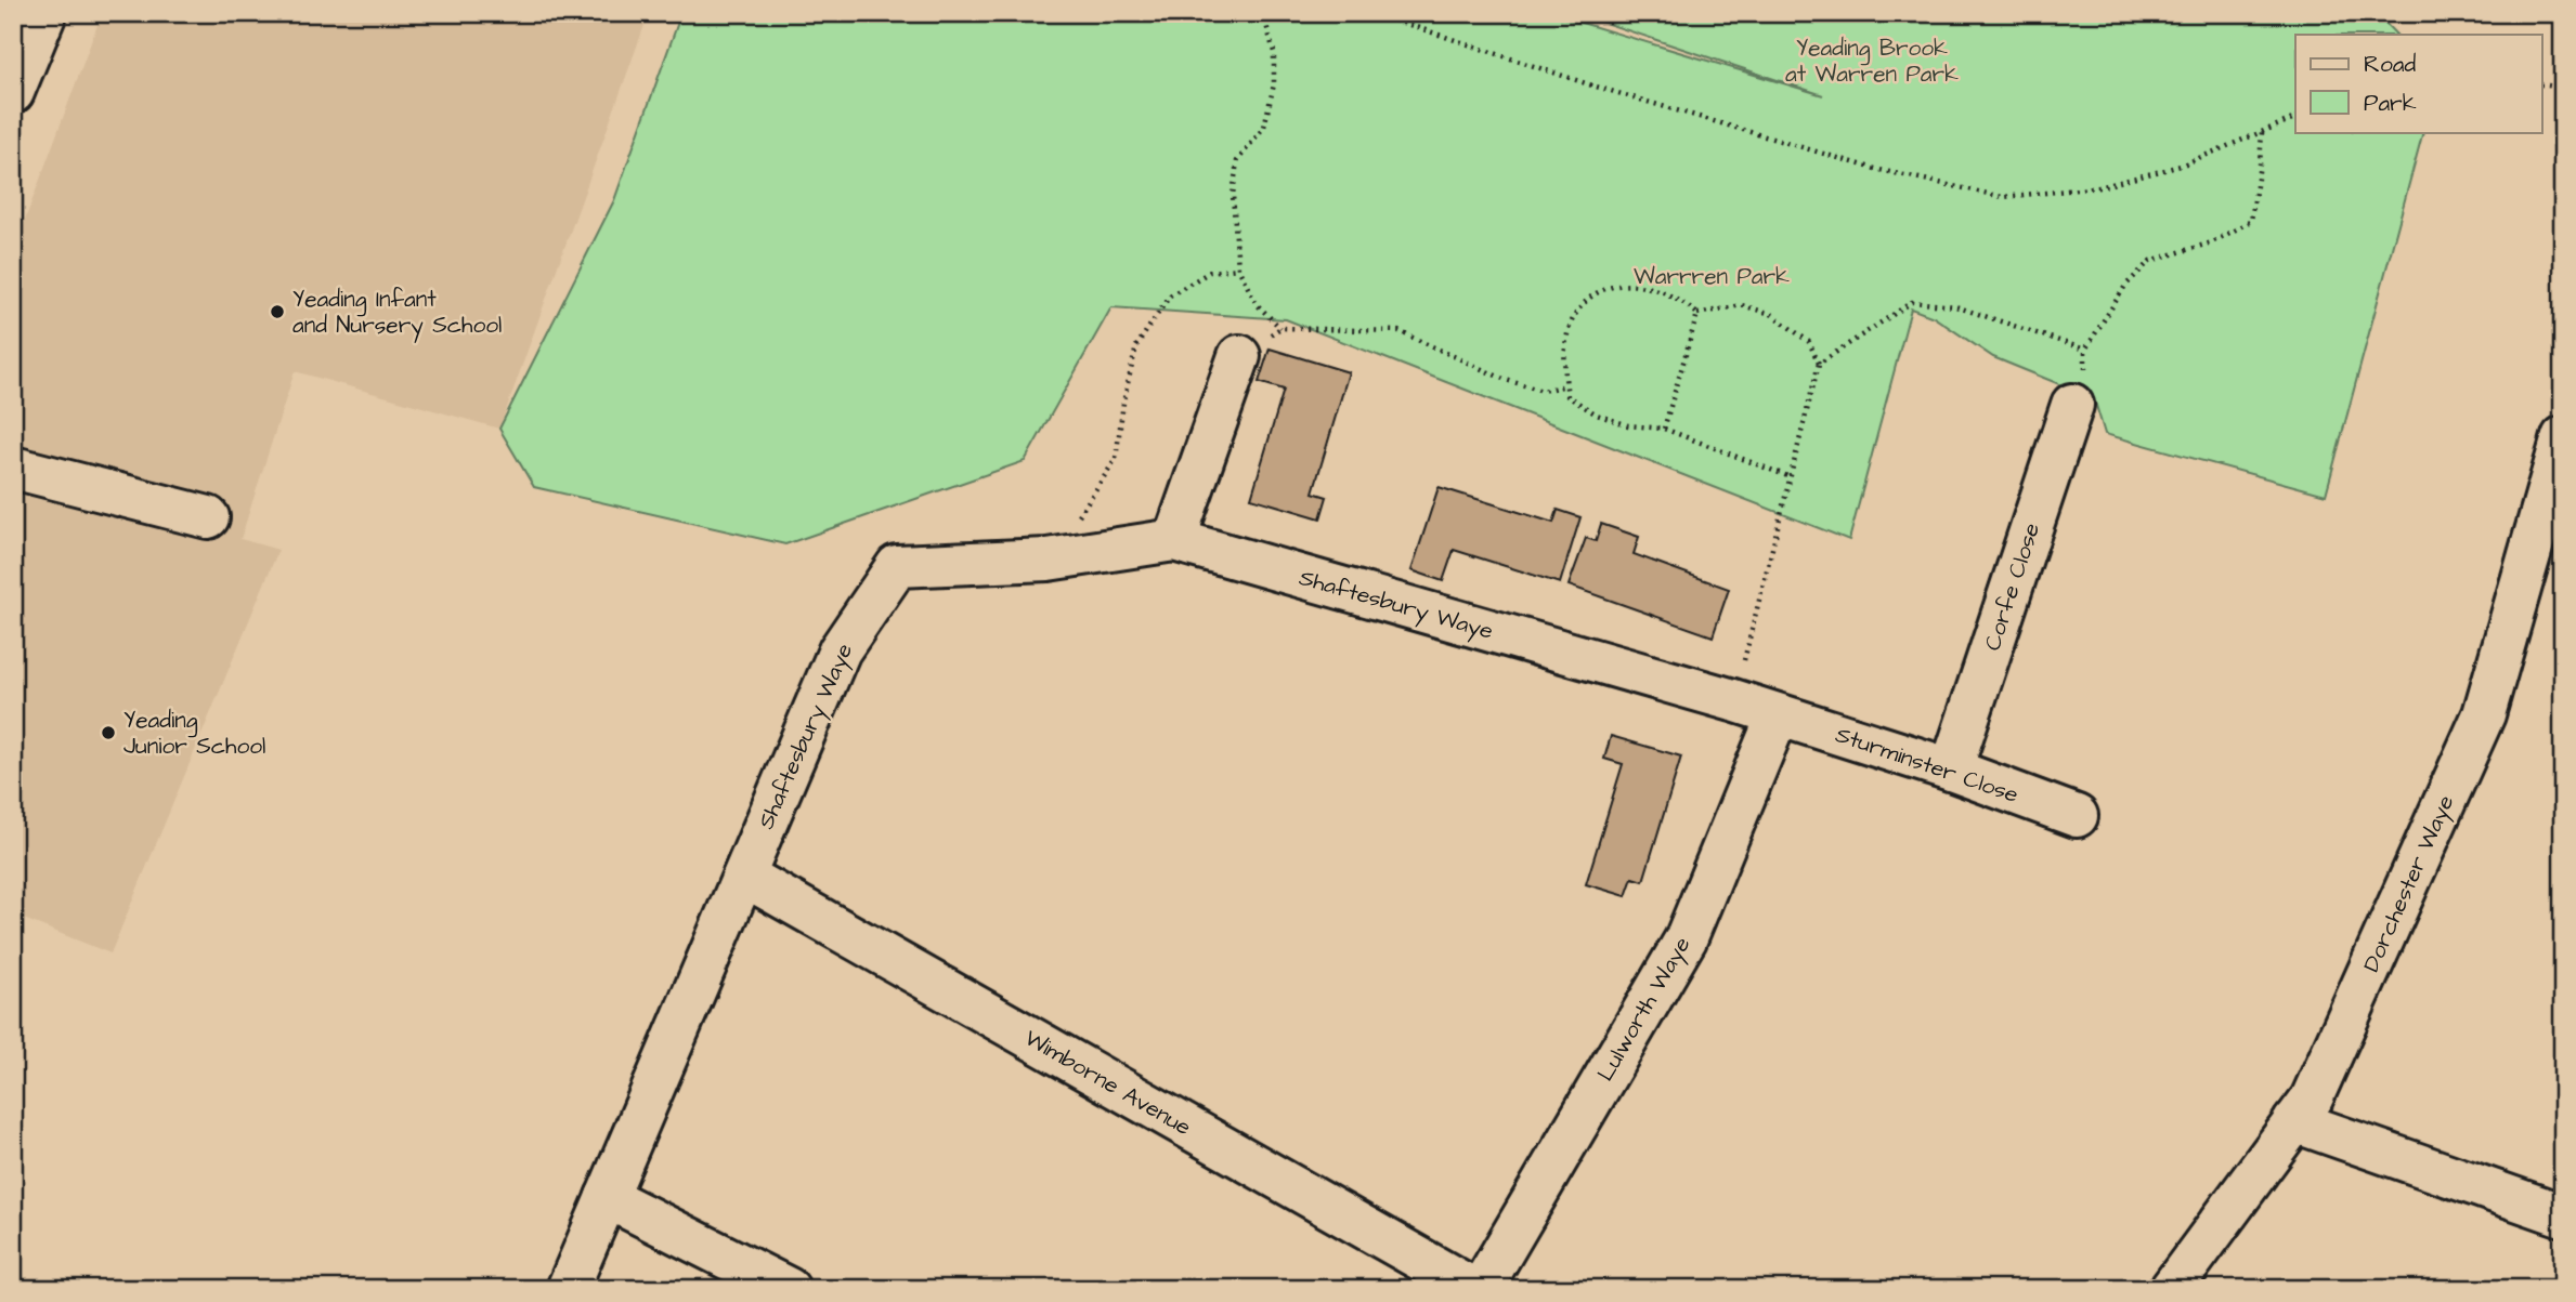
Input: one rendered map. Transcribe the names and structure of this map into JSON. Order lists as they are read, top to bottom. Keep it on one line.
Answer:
{"streets":{"street":["Corfe Close","Shaftesbury Waye","Sturminster Close","Dorchester Waye","Lulworth Waye","Wimborne Avenue"]},"crossings":[["Corfe Close","Sturminster Close"],["Shaftesbury Waye","Sturminster Close"],["Shaftesbury Waye","Lulworth Waye"],["Shaftesbury Waye","Wimborne Avenue"],["Sturminster Close","Lulworth Waye"]],"parks":["Yeading Brook at Warren Park","Warrren Park"],"places":["Yeading Infant and Nursery School","Yeading Junior School"],"legend":["Road","Park"]}
